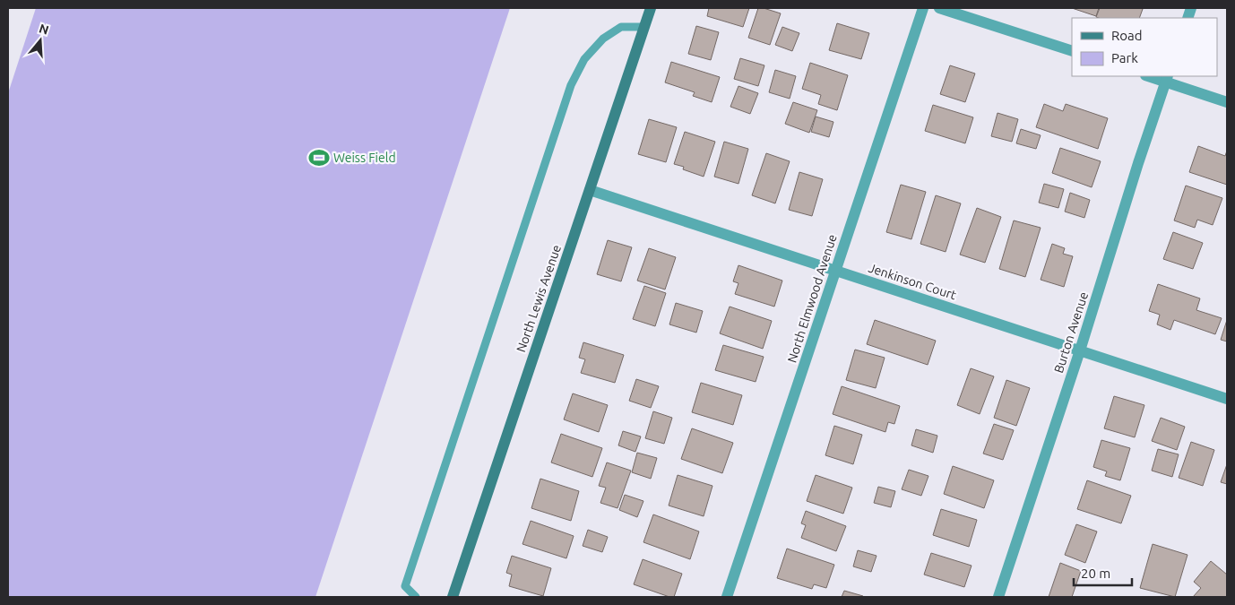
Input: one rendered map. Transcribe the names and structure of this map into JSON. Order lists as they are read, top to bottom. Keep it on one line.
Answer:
{"streets":{"main road":["North Lewis Avenue"],"street":["Jenkinson Court","North Elmwood Avenue","Burton Avenue"]},"crossings":[["Jenkinson Court","North Lewis Avenue"],["Jenkinson Court","North Elmwood Avenue"],["Jenkinson Court","Burton Avenue"]],"places":{"sports":["Weiss Field"]},"legend":["Road","Park"],"scale_bar":"20 m","north":"top"}
